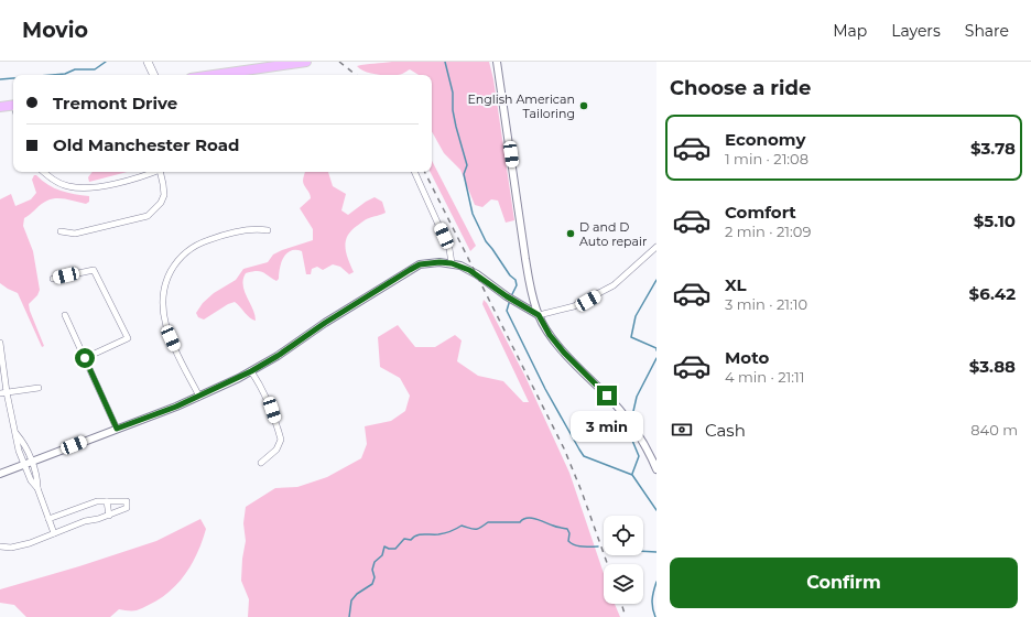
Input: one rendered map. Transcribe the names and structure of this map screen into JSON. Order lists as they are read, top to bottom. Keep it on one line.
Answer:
{"places":["English American Tailoring","D and D Auto repair"],"page":{"header":"Movio","nav":["Map","Layers","Share"],"heading":"Choose a ride","banner":["Tremont Drive","Old Manchester Road"],"list":[{"name":"Economy","note":"1 min · 21:08","value":"$3.78"},{"name":"Comfort","note":"2 min · 21:09","value":"$5.10"},{"name":"XL","note":"3 min · 21:10","value":"$6.42"},{"name":"Moto","note":"4 min · 21:11","value":"$3.88"}],"pay":["Cash","840 m"],"bubble":"3 min","buttons":"Confirm"}}
